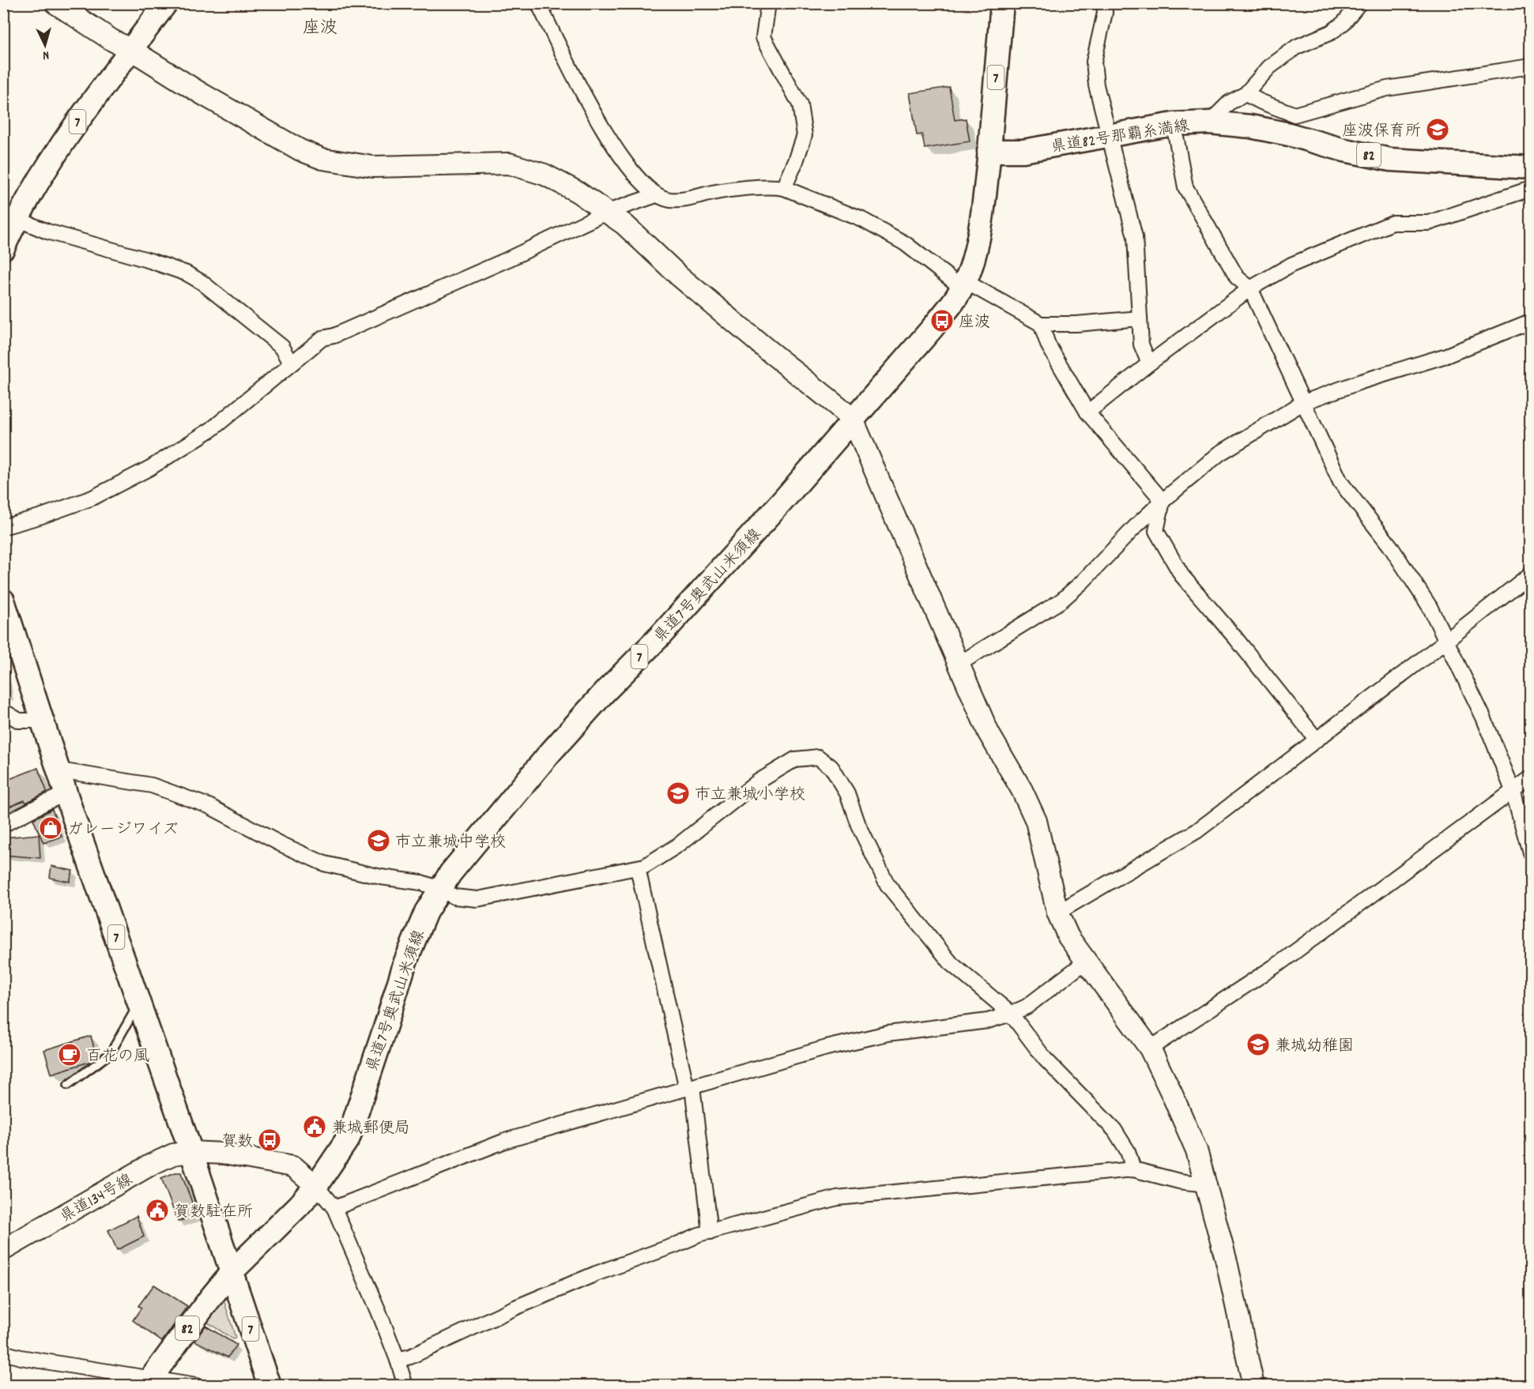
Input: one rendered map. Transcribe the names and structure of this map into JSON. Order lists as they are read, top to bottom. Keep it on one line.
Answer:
{"streets":{"main road":["7","県道82号那覇糸満線","82","県道7号奥武山米須線"],"street":["県道134号線"]},"crossings":[["7","82"],["7","県道7号奥武山米須線"],["7","県道134号線"],["県道82号那覇糸満線","県道7号奥武山米須線"],["82","県道7号奥武山米須線"],["県道7号奥武山米須線","県道134号線"]],"districts":["座波"],"places":{"school or university":["座波保育所","市立兼城小学校","市立兼城中学校","兼城幼稚園"],"bus stop":["座波","賀数"],"shop":["ガレージワイズ"],"cafe":["百花の風"],"public building":["兼城郵便局","賀数駐在所"]},"north":"bottom"}
